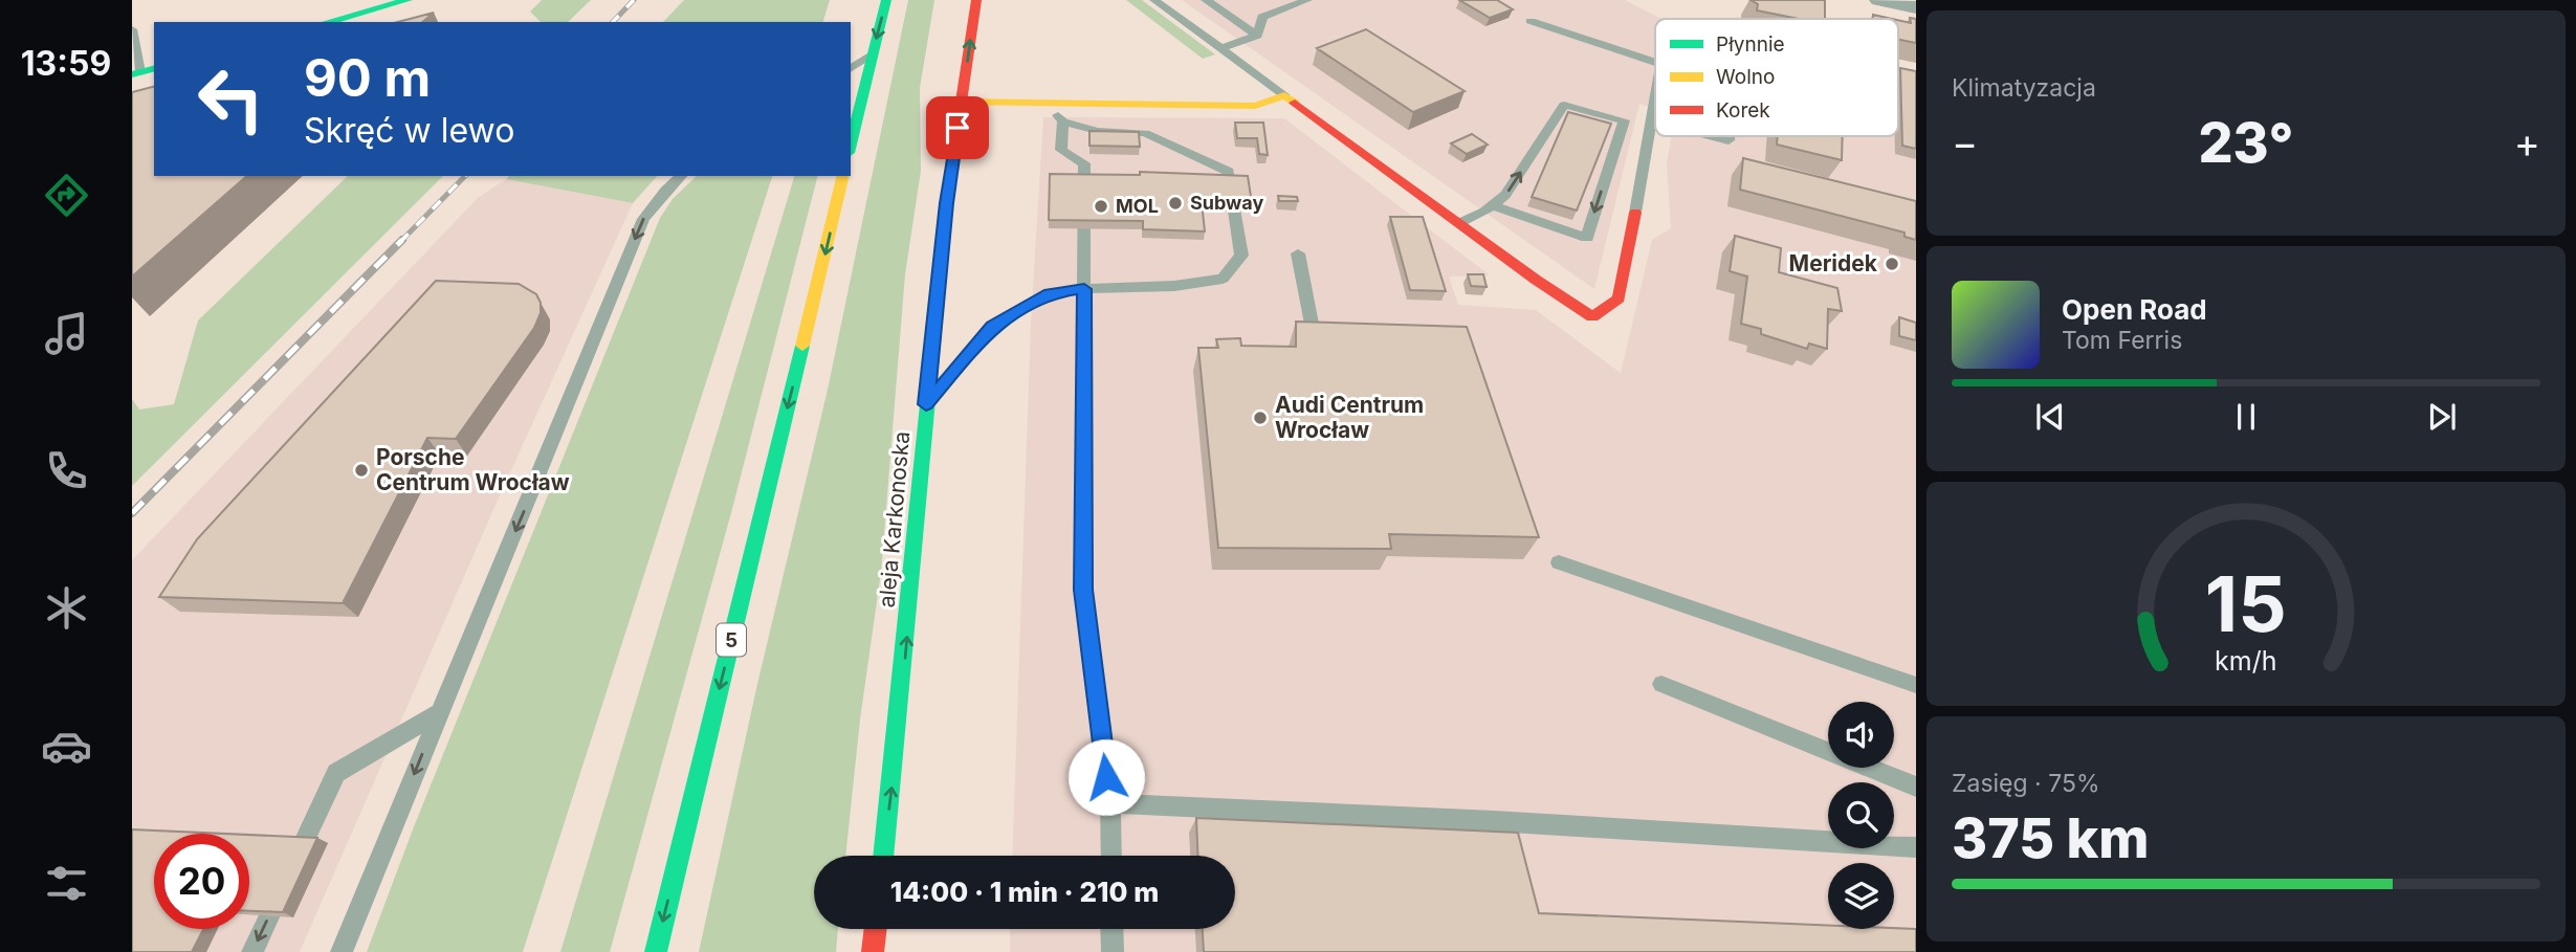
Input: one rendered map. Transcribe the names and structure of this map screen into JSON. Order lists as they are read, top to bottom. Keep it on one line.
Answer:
{"streets":{"main road":["aleja Karkonoska","5"]},"places":["Subway","MOL","Meridek","Audi Centrum Wrocław","Porsche Centrum Wrocław"],"legend":["Płynnie","Wolno","Korek"],"page":{"tabs":"13:59","tile":["Klimatyzacja",["Zasięg · 75%","375 km"]],"turn":["90 m","Skręć w lewo"],"heat":["−","23°","+"],"song":["Open Road","Tom Ferris"],"limit":"20","trip":"14:00 · 1 min · 210 m","gauge":["15","km/h"]}}
